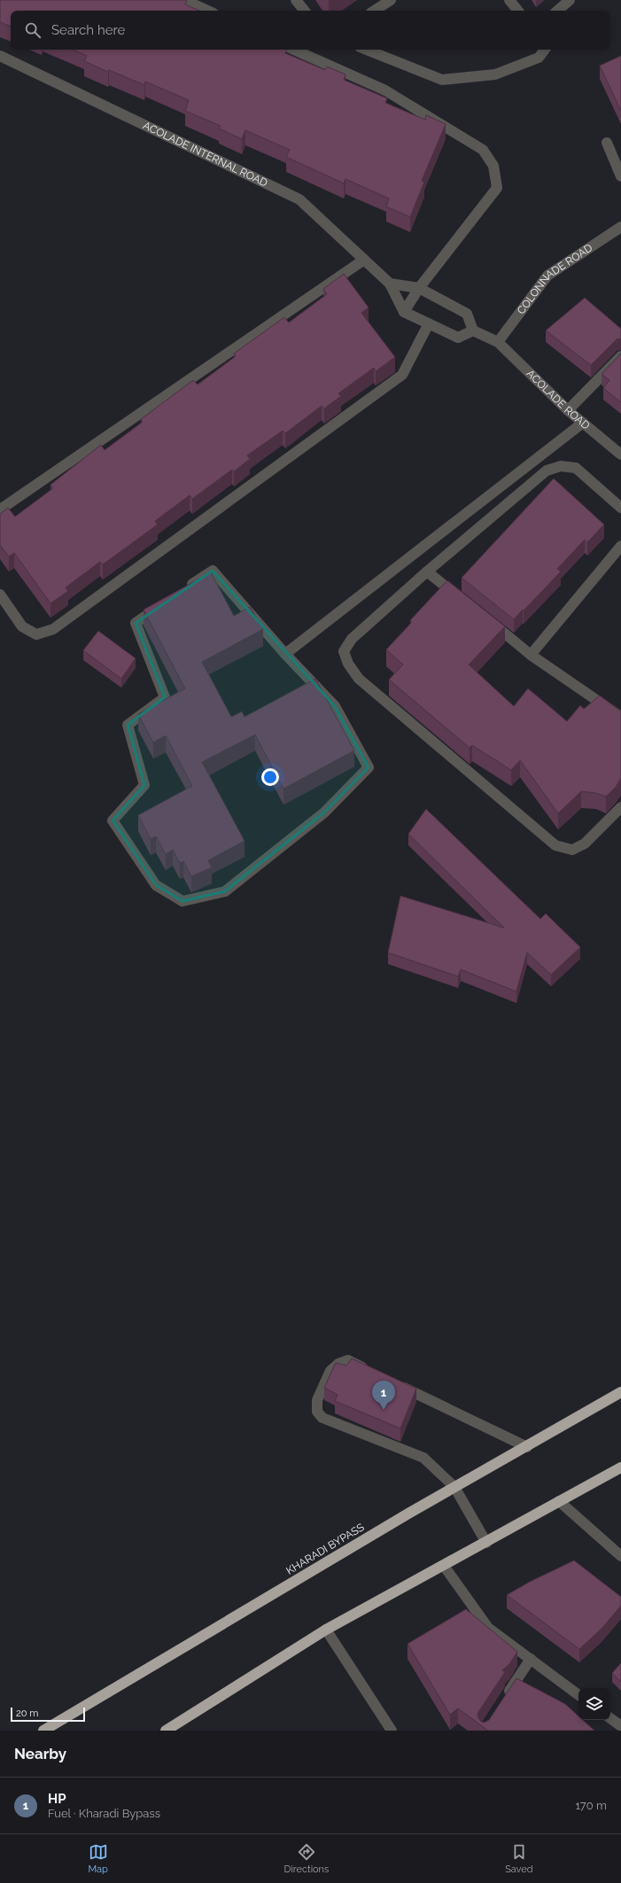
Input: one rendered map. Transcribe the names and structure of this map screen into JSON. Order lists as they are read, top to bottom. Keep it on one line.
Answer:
{"streets":{"highway":["KHARADI BYPASS"],"street":["ACOLADE INTERNAL ROAD","COLONNADE ROAD","ACOLADE ROAD"]},"crossings":[["COLONNADE ROAD","ACOLADE ROAD"]],"scale_bar":"20 m","page":{"search":"Search here","pins":"1","scale":"20 m","heading":"Nearby","list":[{"mark":"1","name":"HP","note":"Fuel · Kharadi Bypass","value":"170 m"}],"nav":["Map","Directions","Saved"]}}
